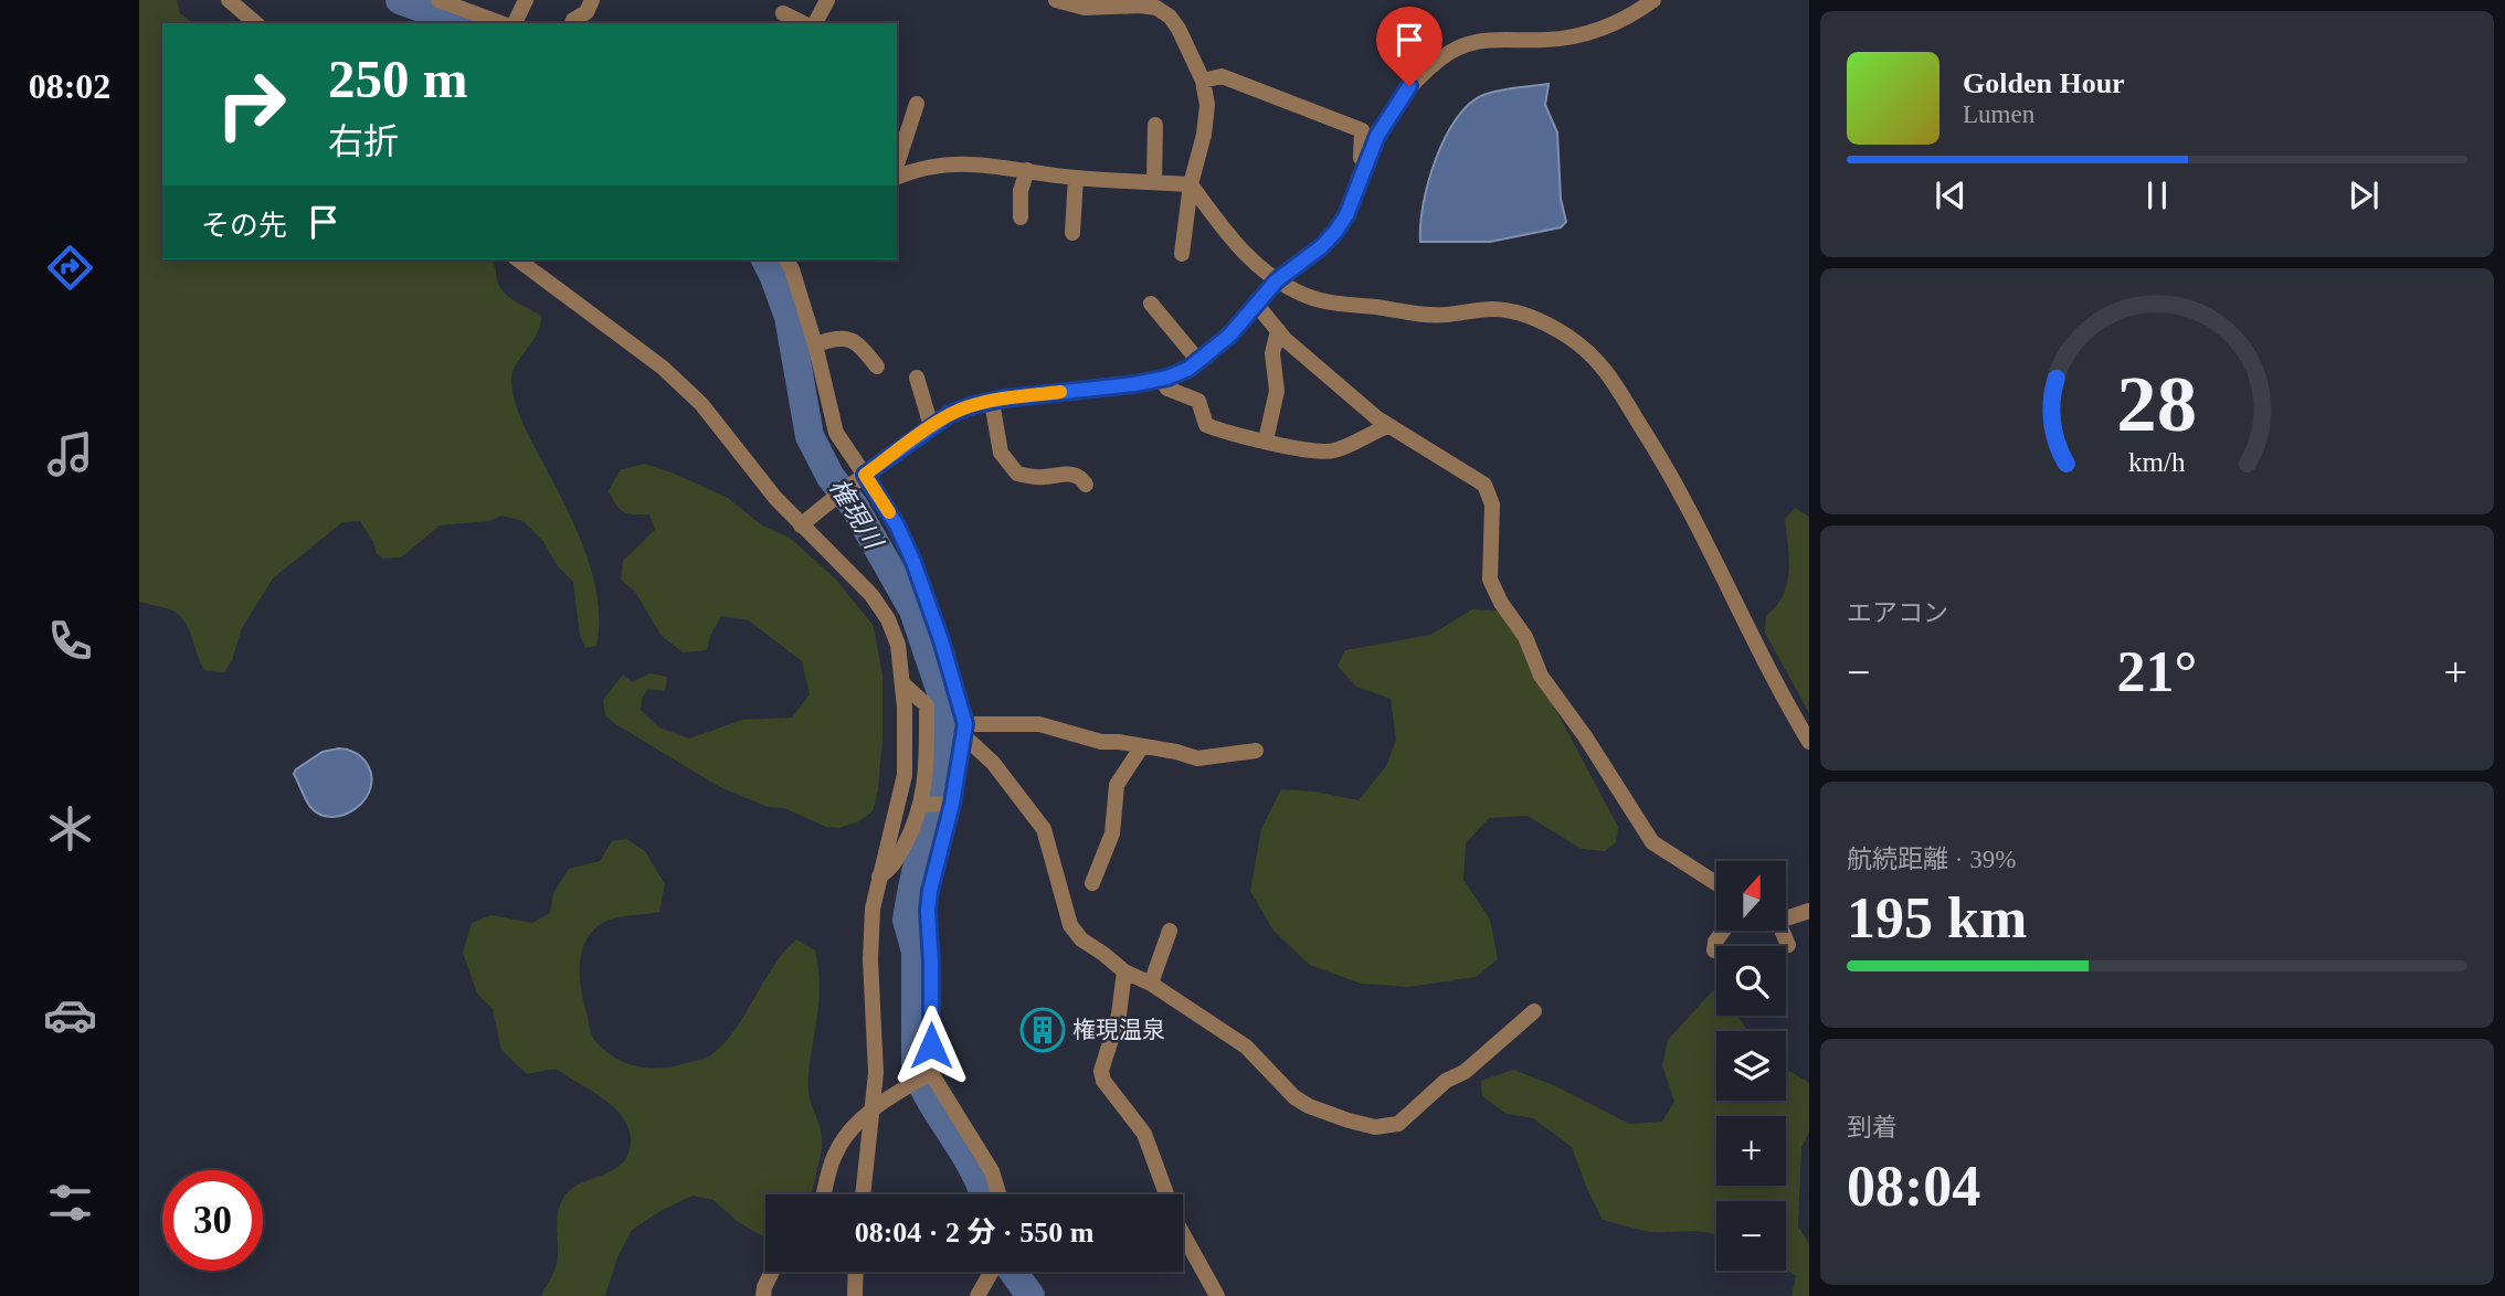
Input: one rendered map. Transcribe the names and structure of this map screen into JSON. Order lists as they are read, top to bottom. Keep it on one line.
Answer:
{"water":["権現川"],"places":{"building":["権現温泉"]},"north":"top","page":{"tabs":"08:02","turn":["250 m","右折"],"song":["Golden Hour","Lumen"],"then":"その先","tile":["エアコン",["航続距離 · 39%","195 km"],["到着","08:04"]],"heat":["−","21°","+"],"map_buttons":["+","−"],"limit":"30","trip":"08:04 · 2 分 · 550 m","gauge":["28","km/h"]}}
